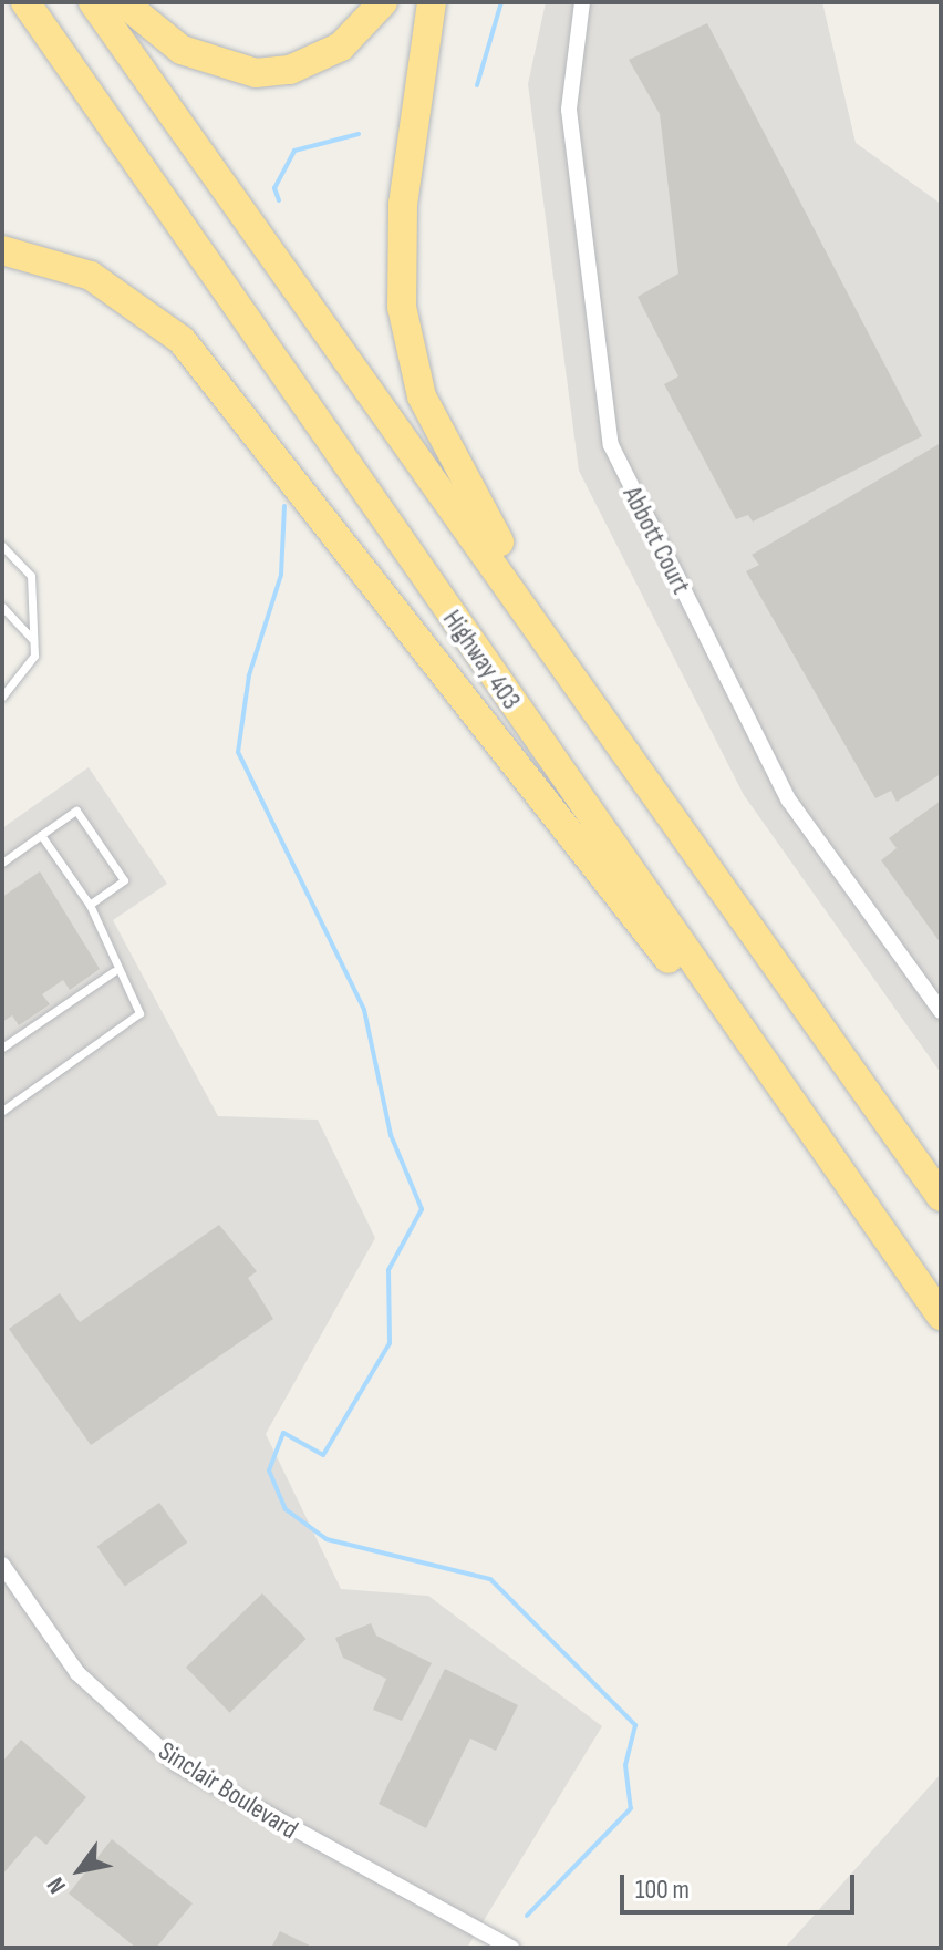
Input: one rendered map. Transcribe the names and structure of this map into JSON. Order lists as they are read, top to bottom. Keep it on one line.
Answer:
{"streets":{"highway":["Highway 403"],"street":["Abbott Court","Sinclair Boulevard"]},"scale_bar":"100 m","north":"bottom left"}
